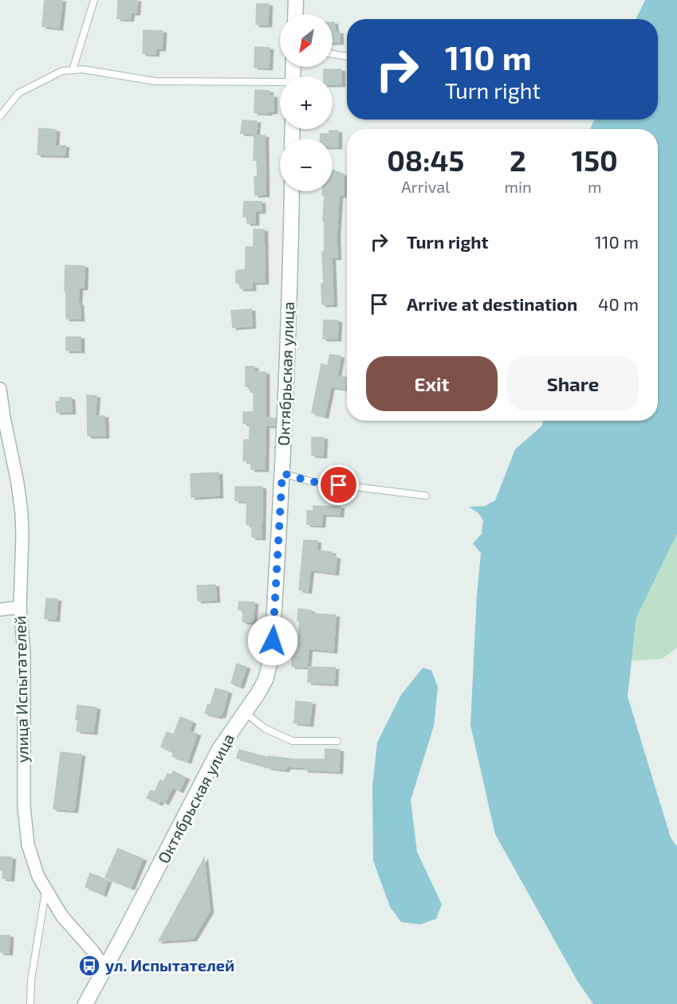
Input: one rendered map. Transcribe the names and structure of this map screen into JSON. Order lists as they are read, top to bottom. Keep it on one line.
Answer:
{"streets":{"street":["Октябрьская улица","улица Испытателей"]},"crossings":[["Октябрьская улица","улица Испытателей"]],"places":{"bus stop":["ул. Испытателей"]},"north":"bottom left","page":{"map_buttons":["+","−"],"turn":["110 m","Turn right"],"eta":["08:45","Arrival","2","min","150","m"],"list":[{"name":"Turn right","value":"110 m"},{"name":"Arrive at destination","value":"40 m"}],"buttons":["Exit","Share"]}}
